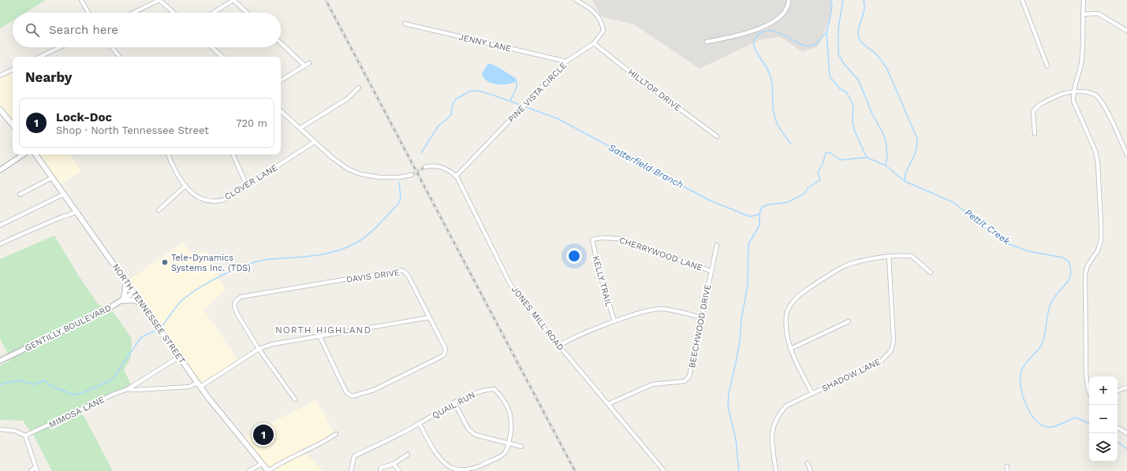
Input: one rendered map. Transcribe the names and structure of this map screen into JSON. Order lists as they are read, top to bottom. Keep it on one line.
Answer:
{"streets":{"main road":["NORTH TENNESSEE STREET"],"street":["JENNY LANE","HILLTOP DRIVE","PINE VISTA CIRCLE","CLOVER LANE","CHERRYWOOD LANE","DAVIS DRIVE","KELLY TRAIL","JONES MILL ROAD","BEECHWOOD DRIVE","GENTILLY BOULEVARD","SHADOW LANE","QUAIL RUN","MIMOSA LANE"]},"crossings":[["JENNY LANE","PINE VISTA CIRCLE"],["HILLTOP DRIVE","PINE VISTA CIRCLE"],["PINE VISTA CIRCLE","JONES MILL ROAD"],["CHERRYWOOD LANE","KELLY TRAIL"],["CHERRYWOOD LANE","BEECHWOOD DRIVE"],["DAVIS DRIVE","MIMOSA LANE"],["NORTH TENNESSEE STREET","GENTILLY BOULEVARD"],["NORTH TENNESSEE STREET","MIMOSA LANE"],["JONES MILL ROAD","BEECHWOOD DRIVE"]],"districts":["NORTH HIGHLAND"],"water":["Satterfield Branch","Pettit Creek"],"places":["Tele-Dynamics Systems Inc. (TDS)"],"page":{"search":"Search here","heading":"Nearby","list":[{"mark":"1","name":"Lock-Doc","note":"Shop · North Tennessee Street","value":"720 m"}],"map_buttons":["+","−"],"pins":"1"}}
